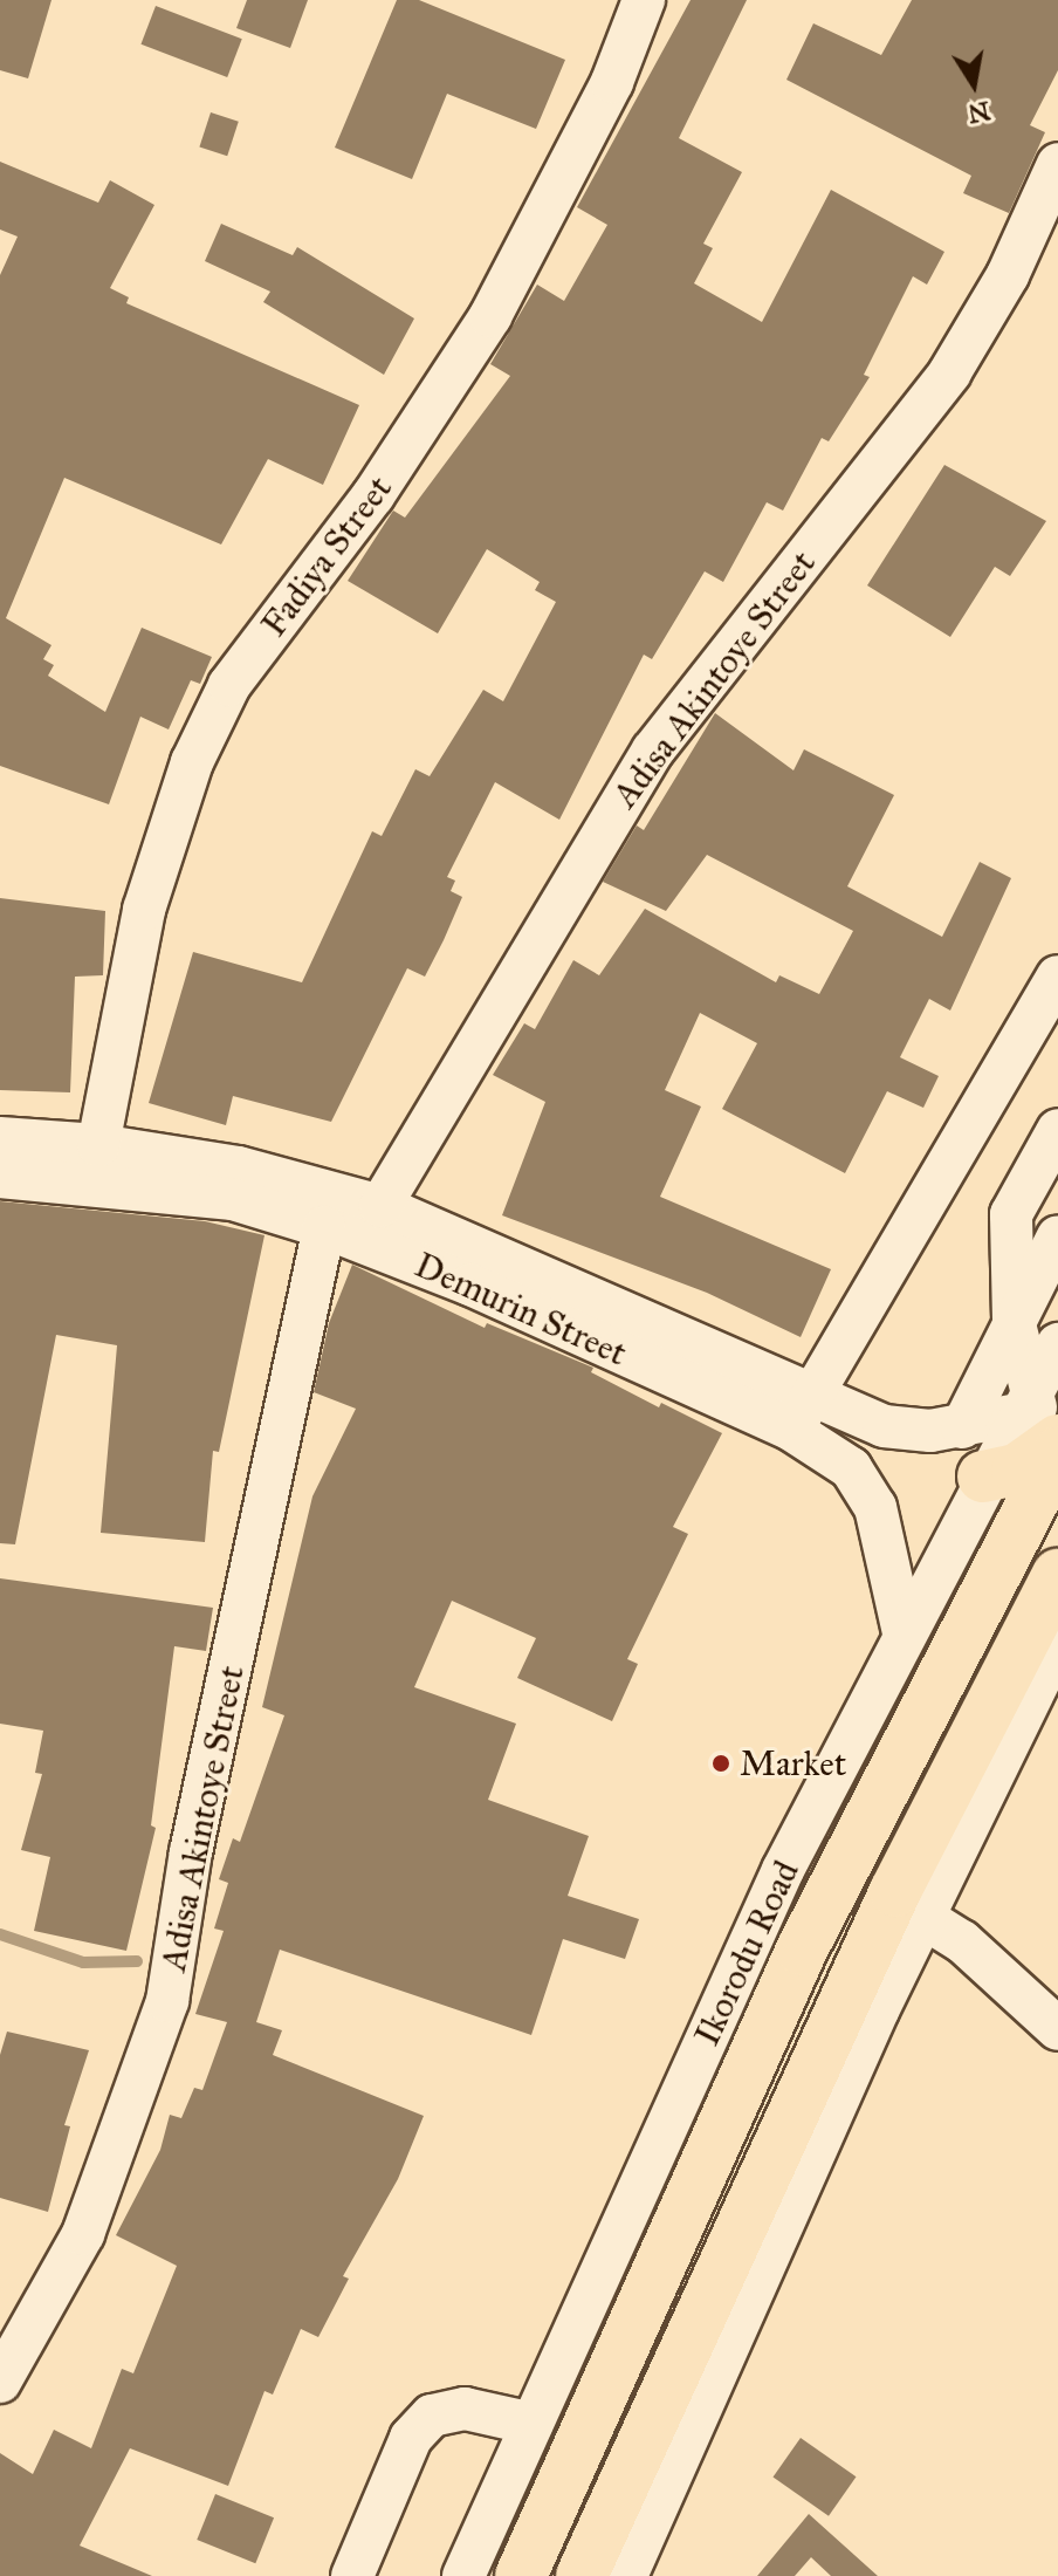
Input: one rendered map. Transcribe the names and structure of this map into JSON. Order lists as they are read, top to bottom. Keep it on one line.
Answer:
{"streets":{"highway":["Ikorodu Road"],"street":["Fadiya Street","Adisa Akintoye Street","Demurin Street"]},"crossings":[["Fadiya Street","Demurin Street"],["Adisa Akintoye Street","Demurin Street"],["Demurin Street","Ikorodu Road"]],"places":["Market"],"north":"bottom"}
